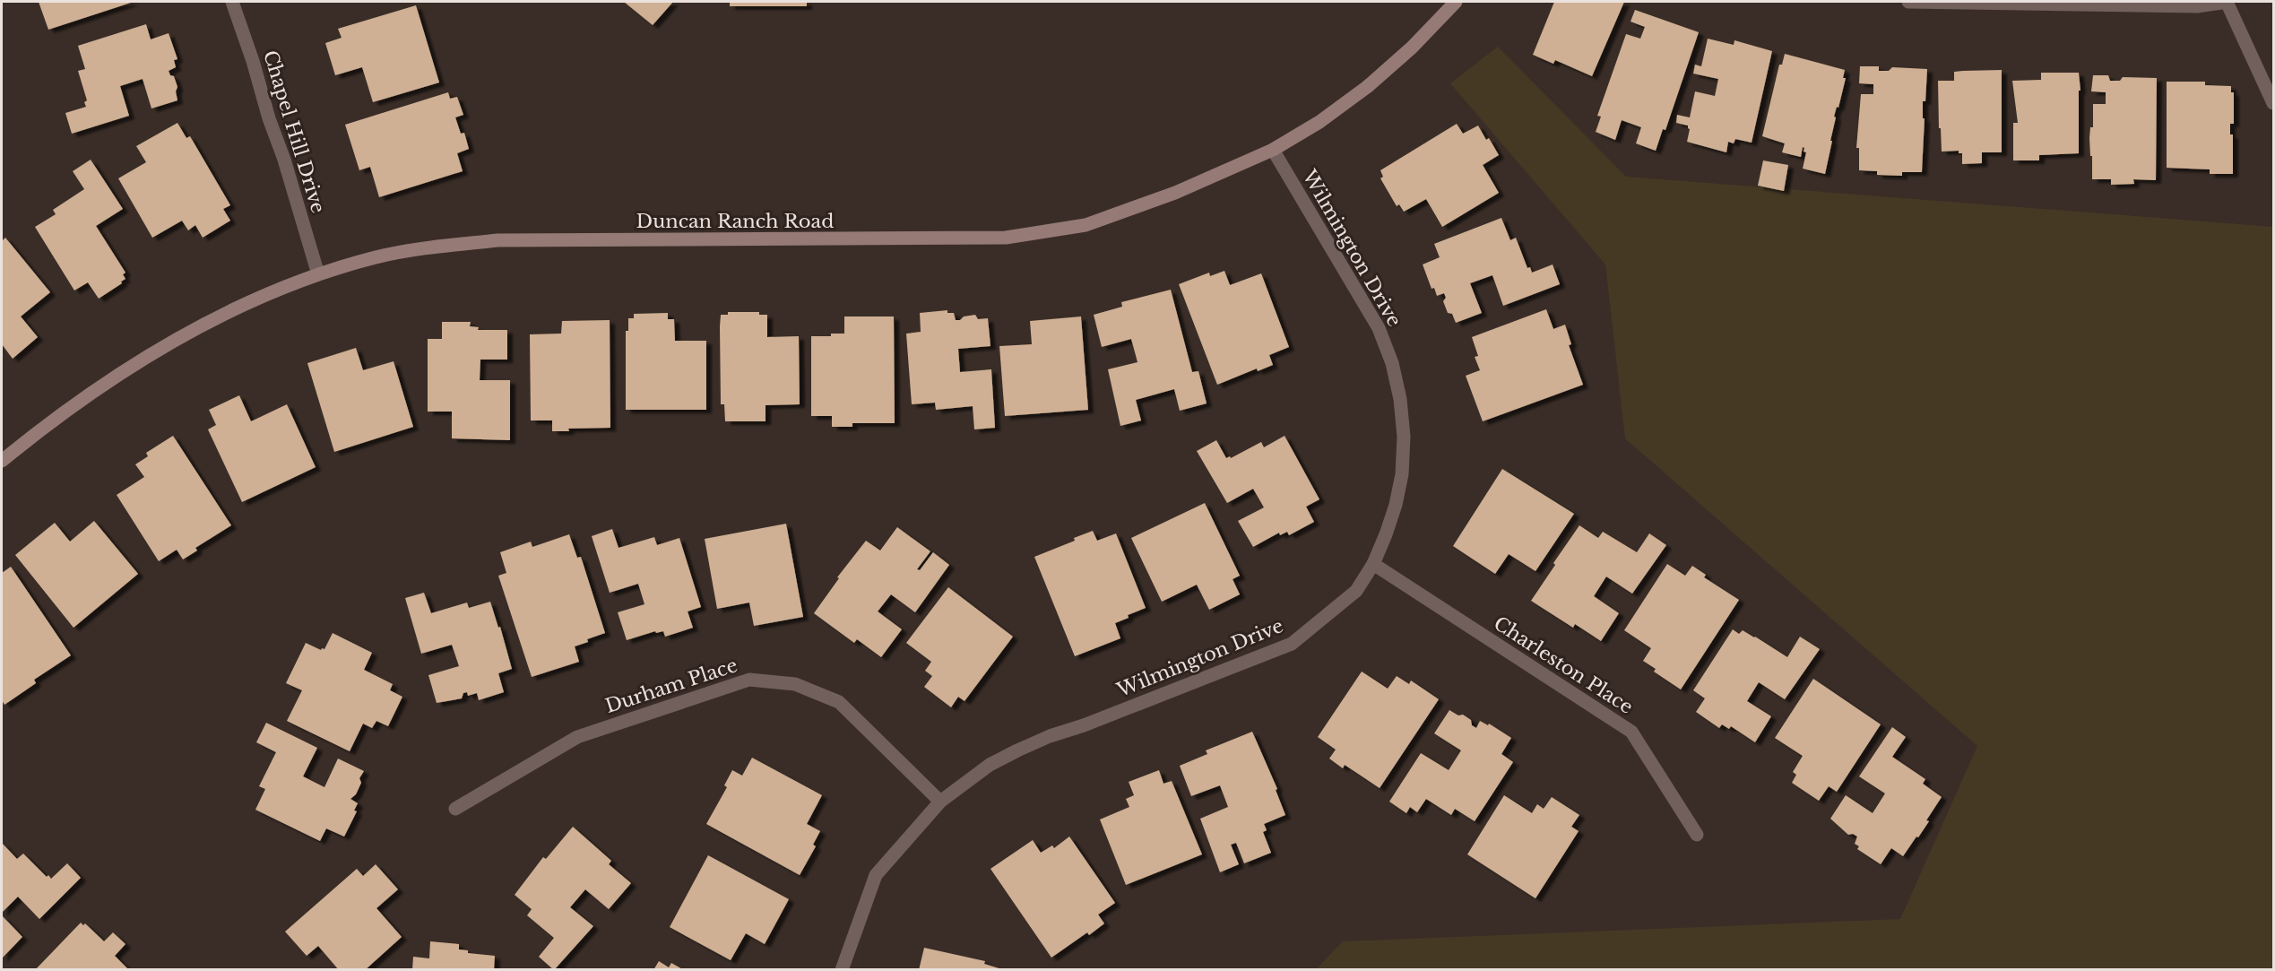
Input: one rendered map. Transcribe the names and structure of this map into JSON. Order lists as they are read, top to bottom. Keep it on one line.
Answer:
{"streets":{"street":["Chapel Hill Drive","Duncan Ranch Road","Wilmington Drive","Charleston Place","Durham Place"]},"crossings":[["Chapel Hill Drive","Duncan Ranch Road"],["Duncan Ranch Road","Wilmington Drive"],["Wilmington Drive","Charleston Place"],["Wilmington Drive","Durham Place"]]}
